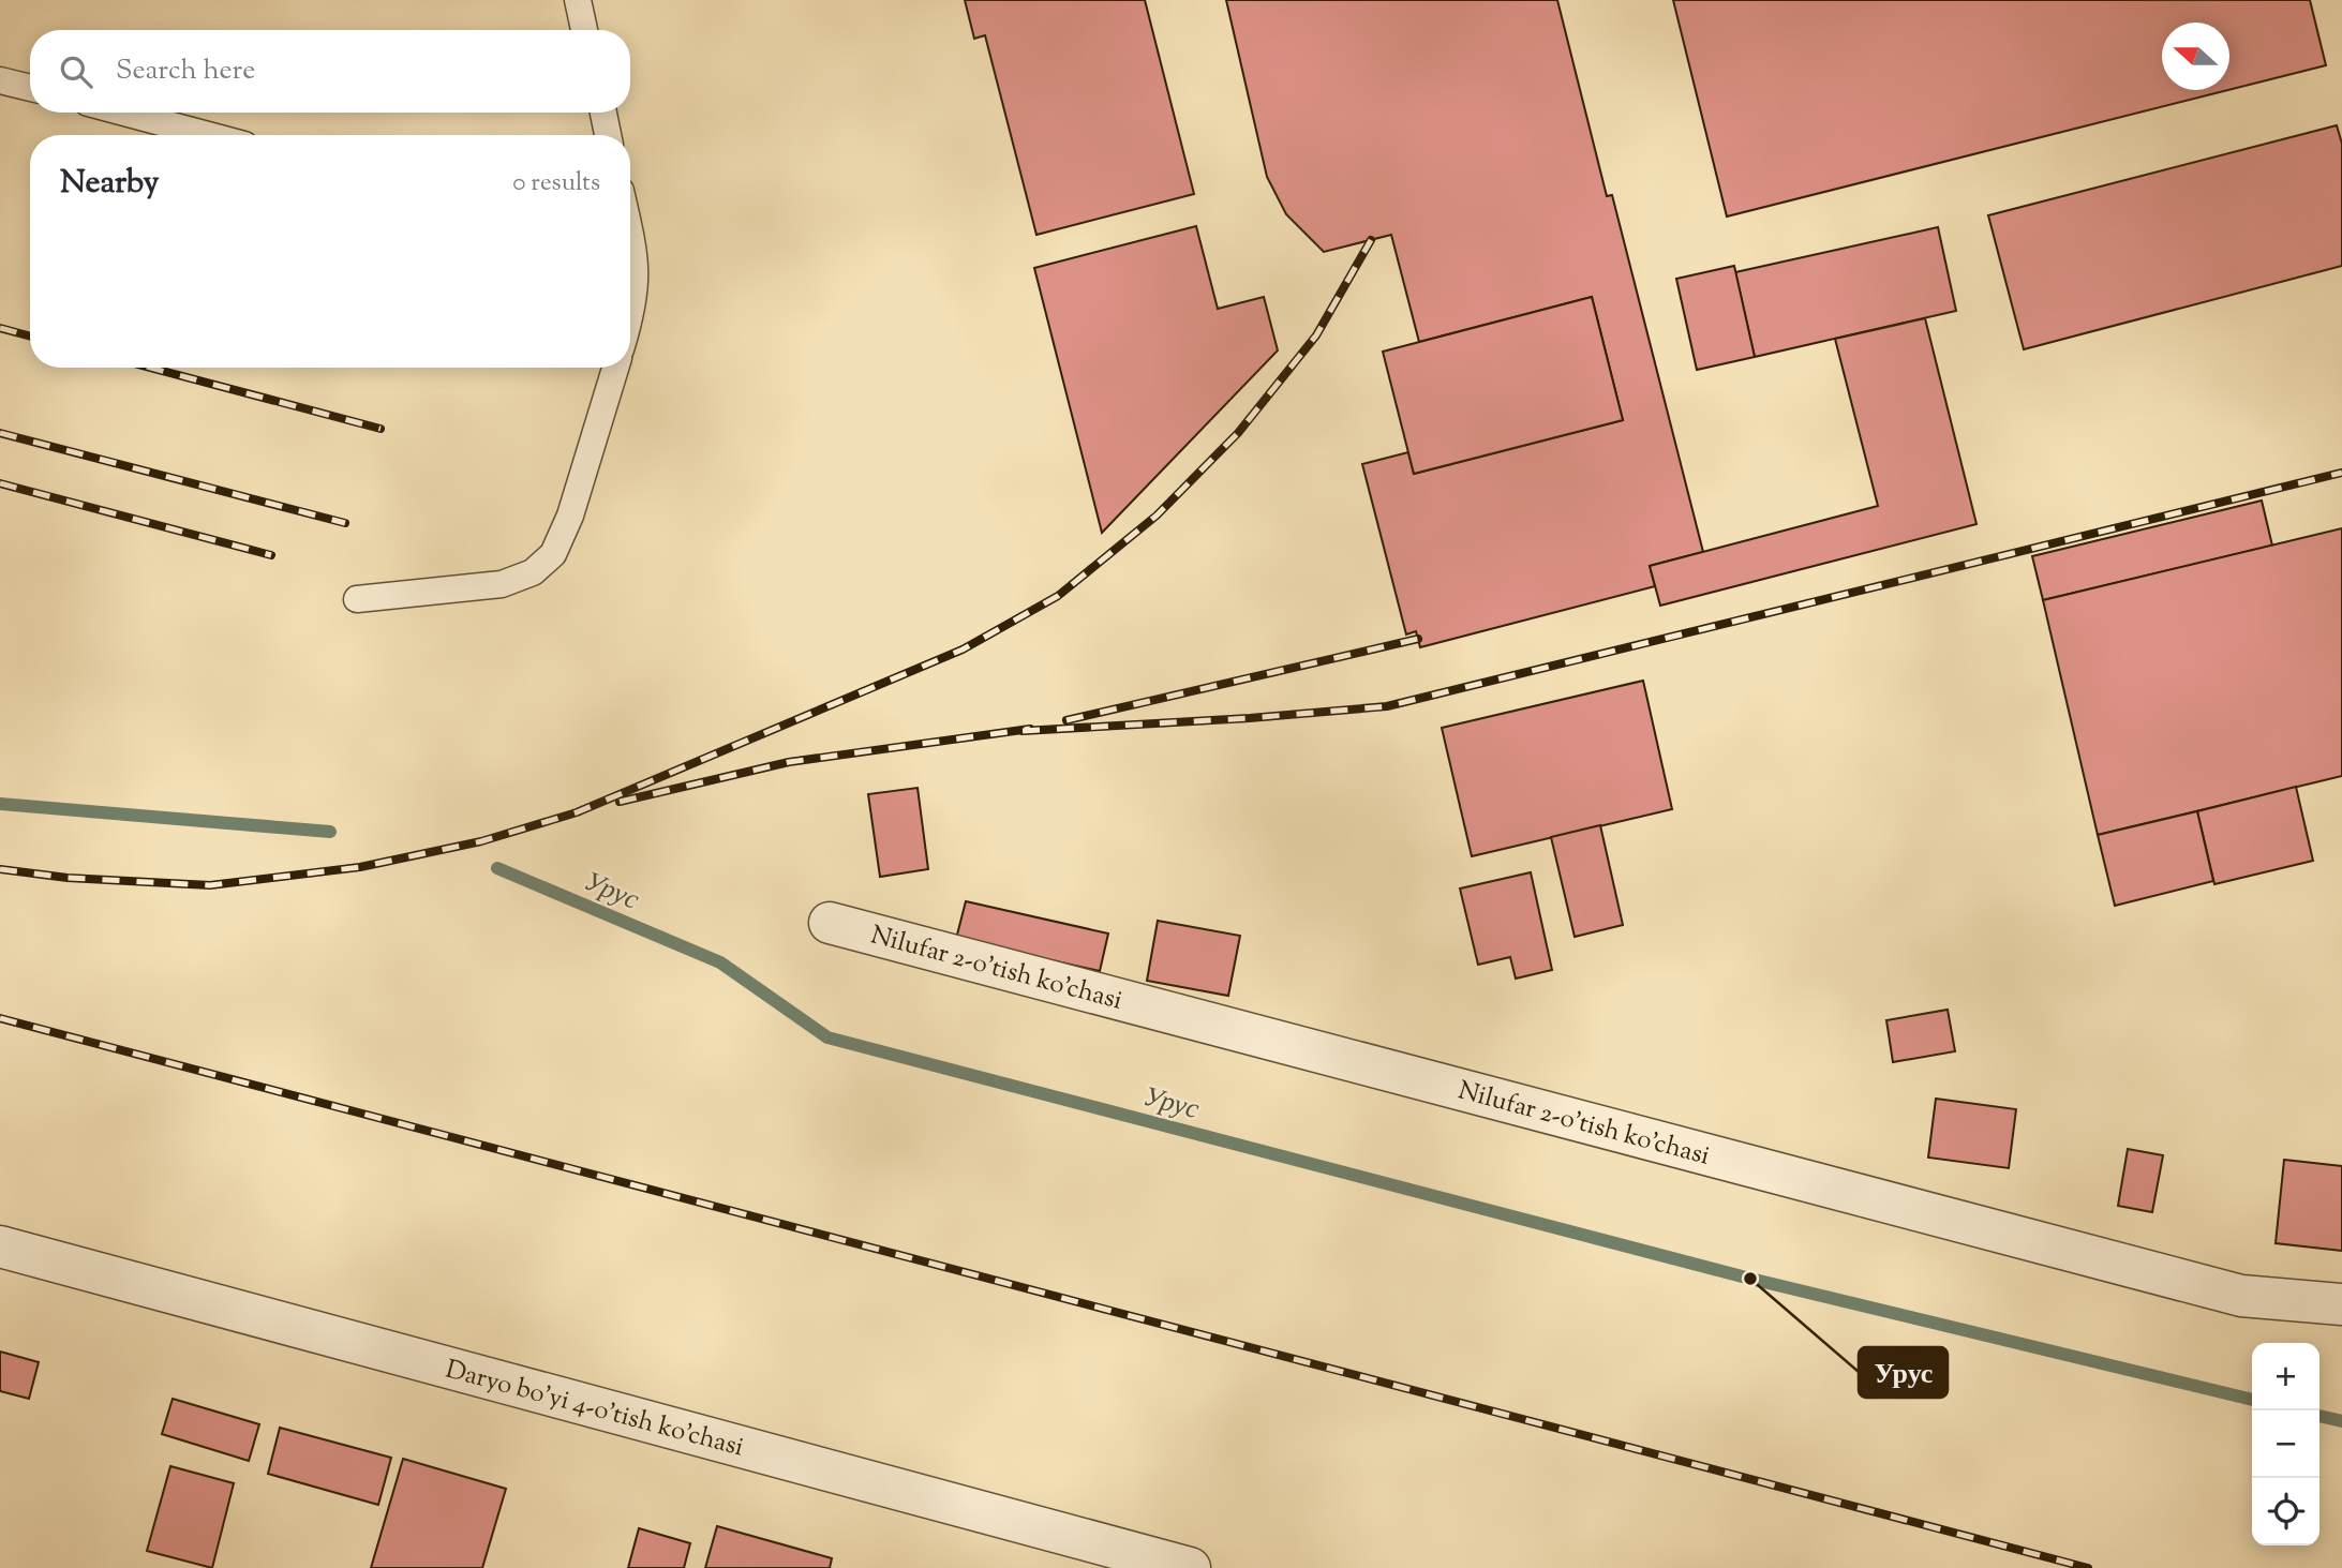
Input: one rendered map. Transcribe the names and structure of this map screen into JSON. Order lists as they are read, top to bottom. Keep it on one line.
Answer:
{"streets":{"street":["Nilufar 2-o'tish ko'chasi","Daryo bo'yi 4-o'tish ko'chasi"]},"water":["Урус"],"places":["Урус"],"north":"left","page":{"search":"Search here","heading":["Nearby","0 results"],"map_buttons":["+","−"]}}
